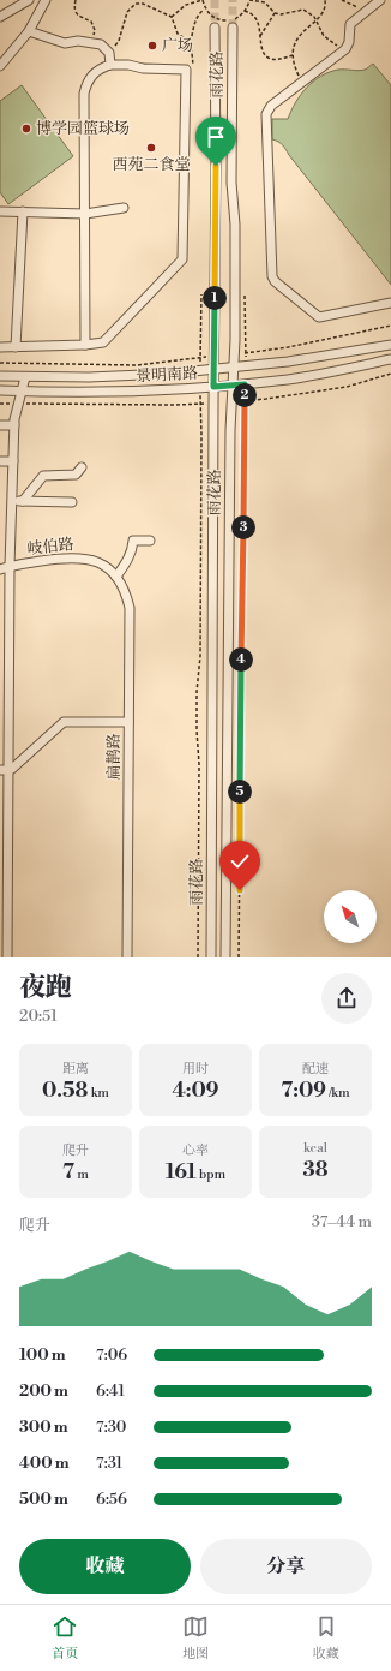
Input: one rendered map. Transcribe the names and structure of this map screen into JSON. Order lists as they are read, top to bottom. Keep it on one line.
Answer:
{"streets":{"street":["雨花路","景明南路","岐伯路","扁鹊路"]},"crossings":[["雨花路","景明南路"],["岐伯路","扁鹊路"]],"places":["广场","博学园篮球场","西苑二食堂"],"north":"top left","page":{"pins":["1","2","3","4","5"],"heading":["夜跑","20:51"],"stats":[["距离","0.58 km"],["用时","4:09"],["配速","7:09 /km"],["爬升","7 m"],["心率","161 bpm"],["kcal","38"]],"chart":["爬升","37–44 m"],"list":[{"name":"100 m","note":"7:06"},{"name":"200 m","note":"6:41"},{"name":"300 m","note":"7:30"},{"name":"400 m","note":"7:31"},{"name":"500 m","note":"6:56"}],"buttons":["收藏","分享"],"tabs":["首页","地图","收藏"]}}
